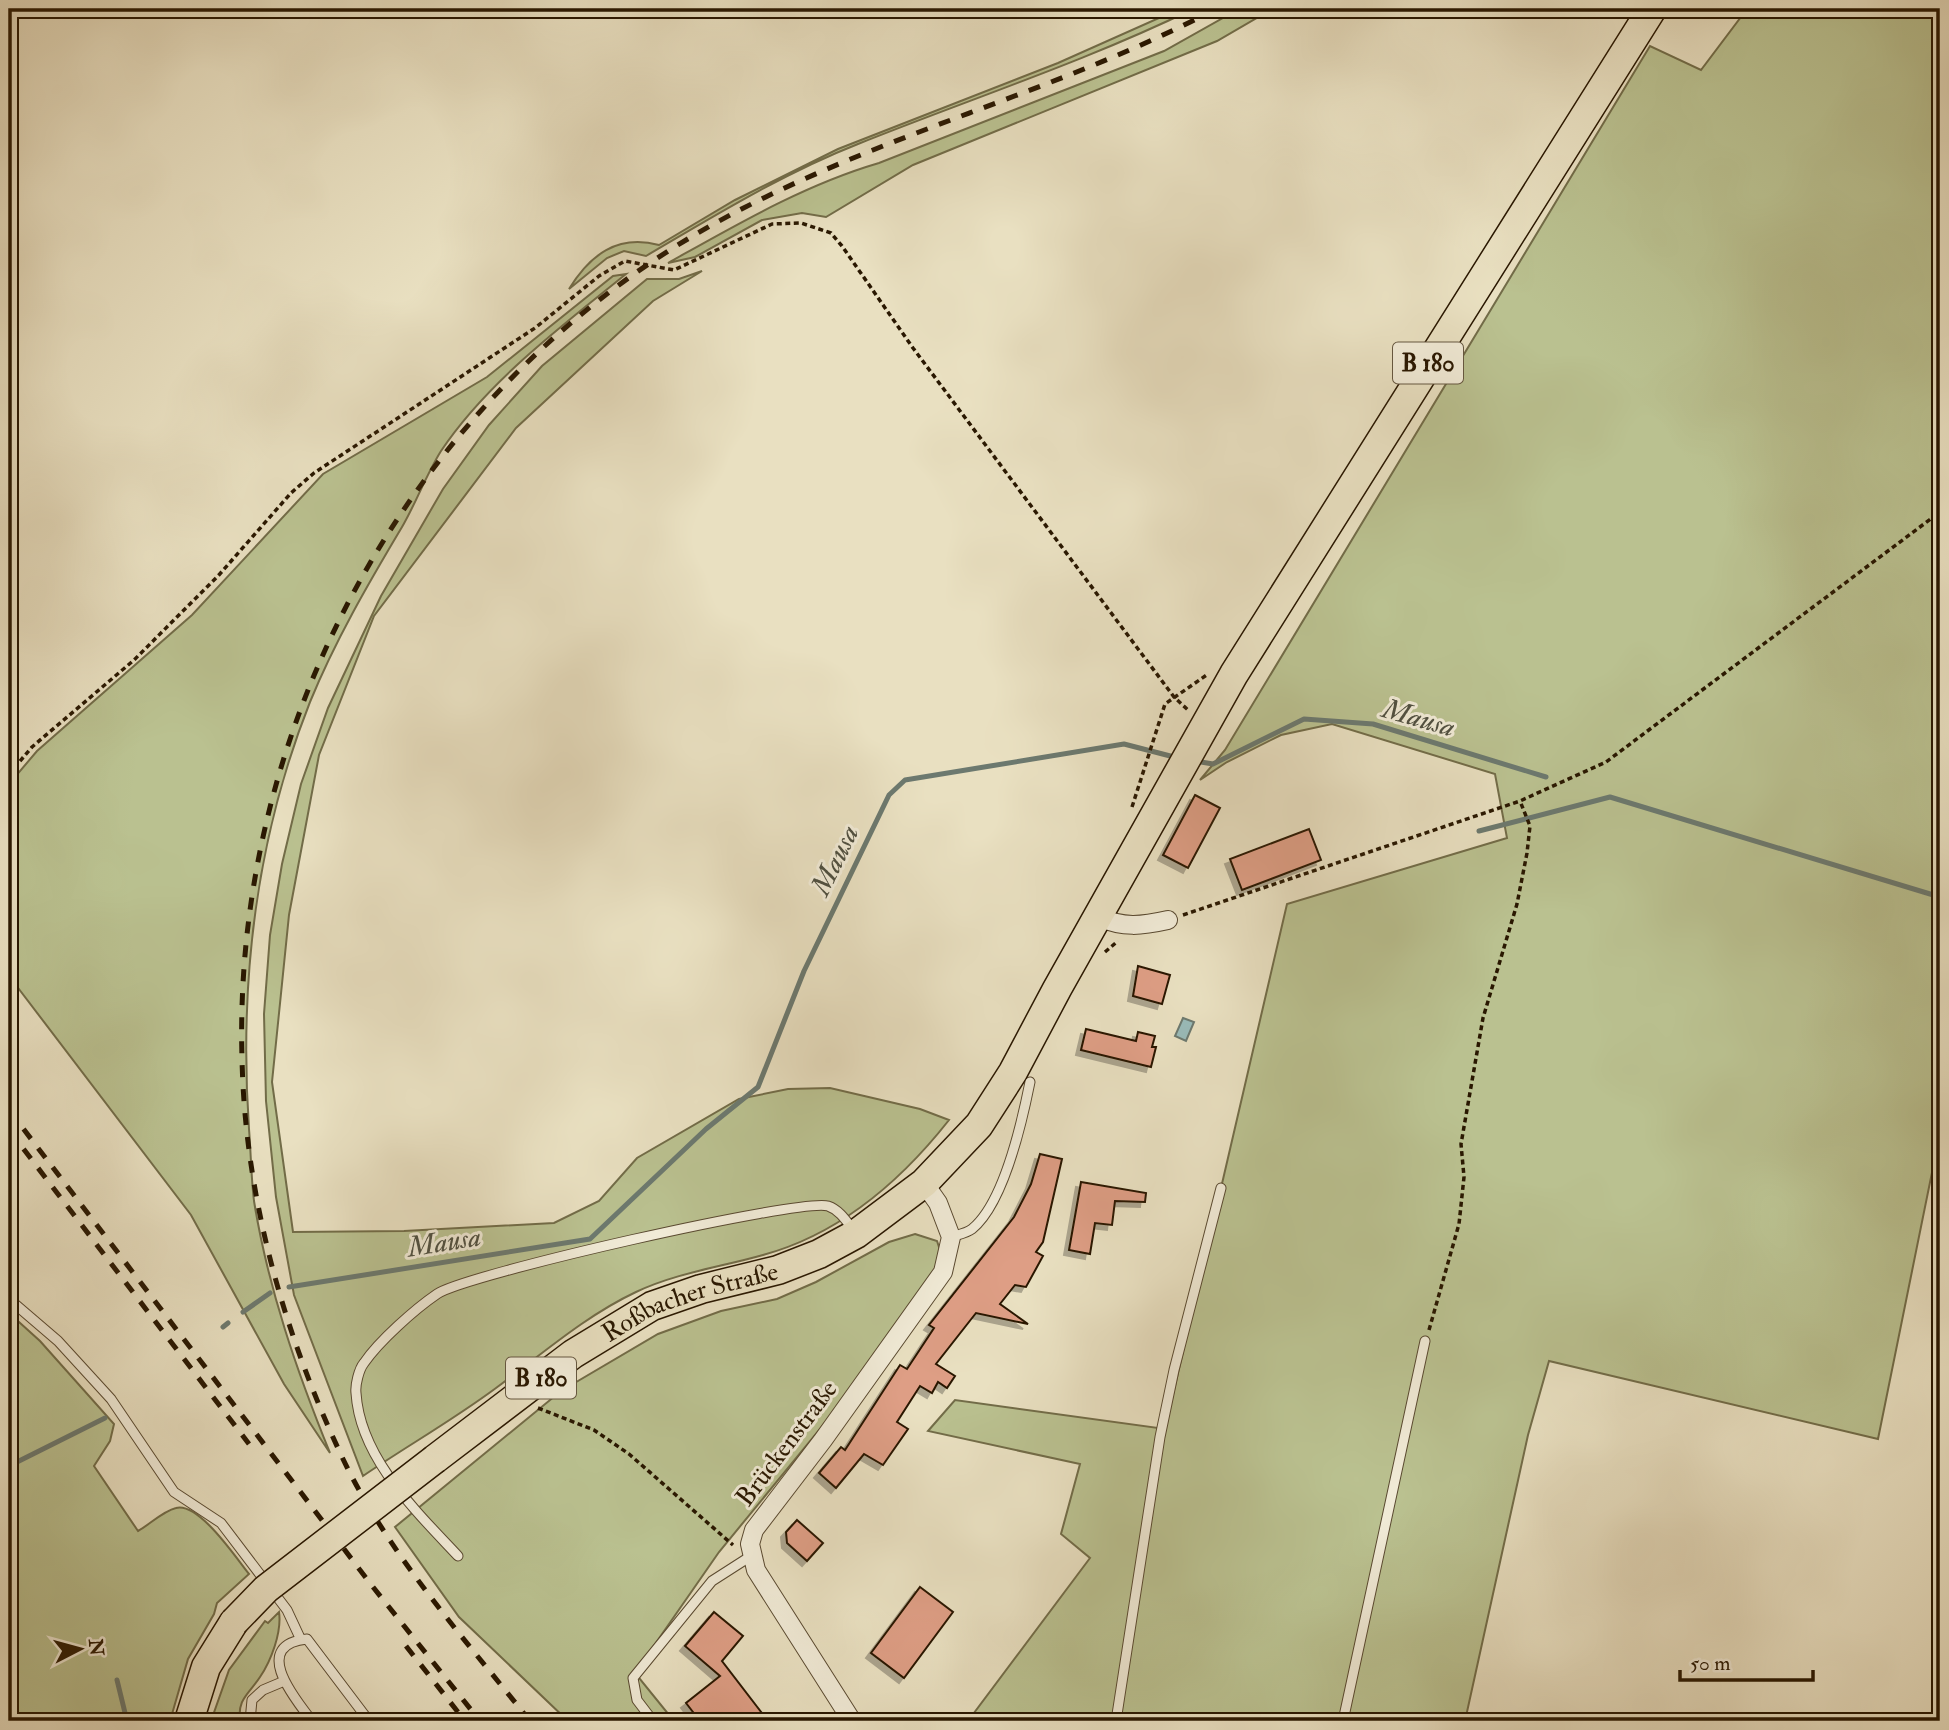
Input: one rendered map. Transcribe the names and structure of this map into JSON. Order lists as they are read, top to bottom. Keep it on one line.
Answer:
{"streets":{"main road":["B 180","Roßbacher Straße"],"street":["Brückenstraße"]},"crossings":[["B 180","Roßbacher Straße"]],"water":["Mausa"],"scale_bar":"50 m","north":"right"}
